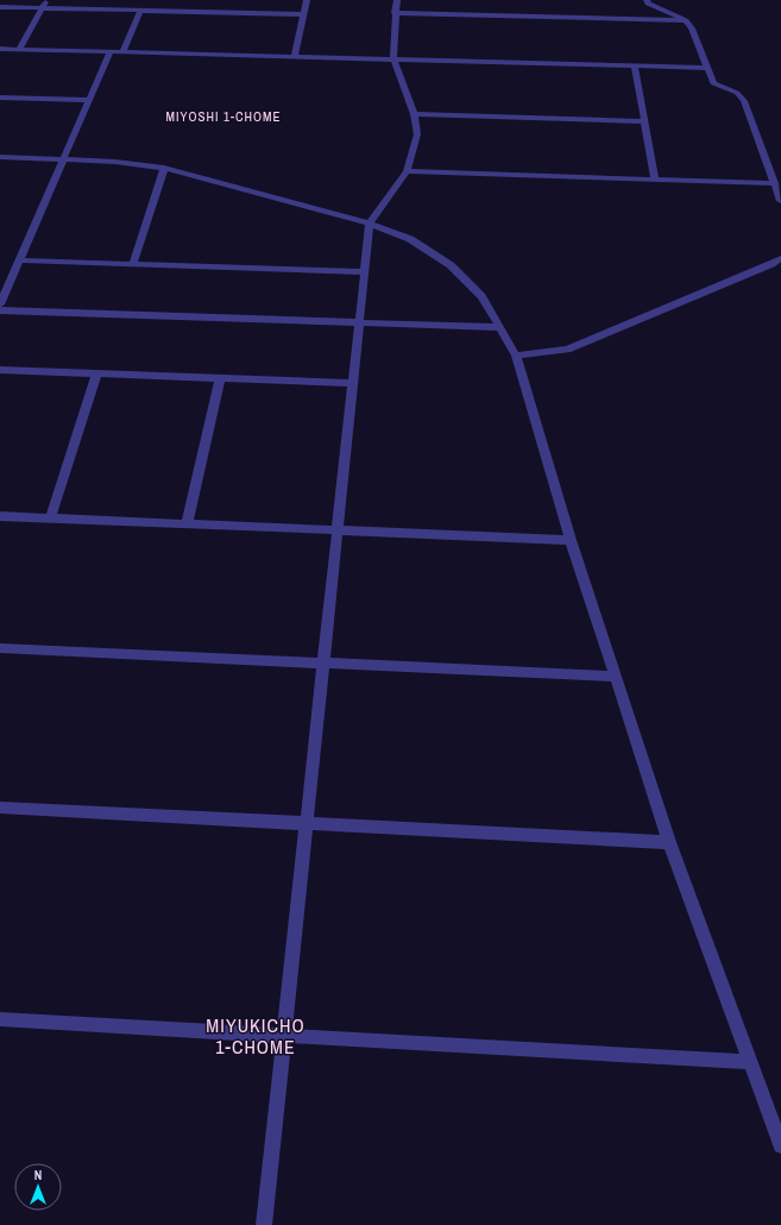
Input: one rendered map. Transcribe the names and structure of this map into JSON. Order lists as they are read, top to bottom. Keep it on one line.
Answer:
{"districts":["MIYOSHI 1-CHOME","MIYUKICHO 1-CHOME"],"north":"top"}
